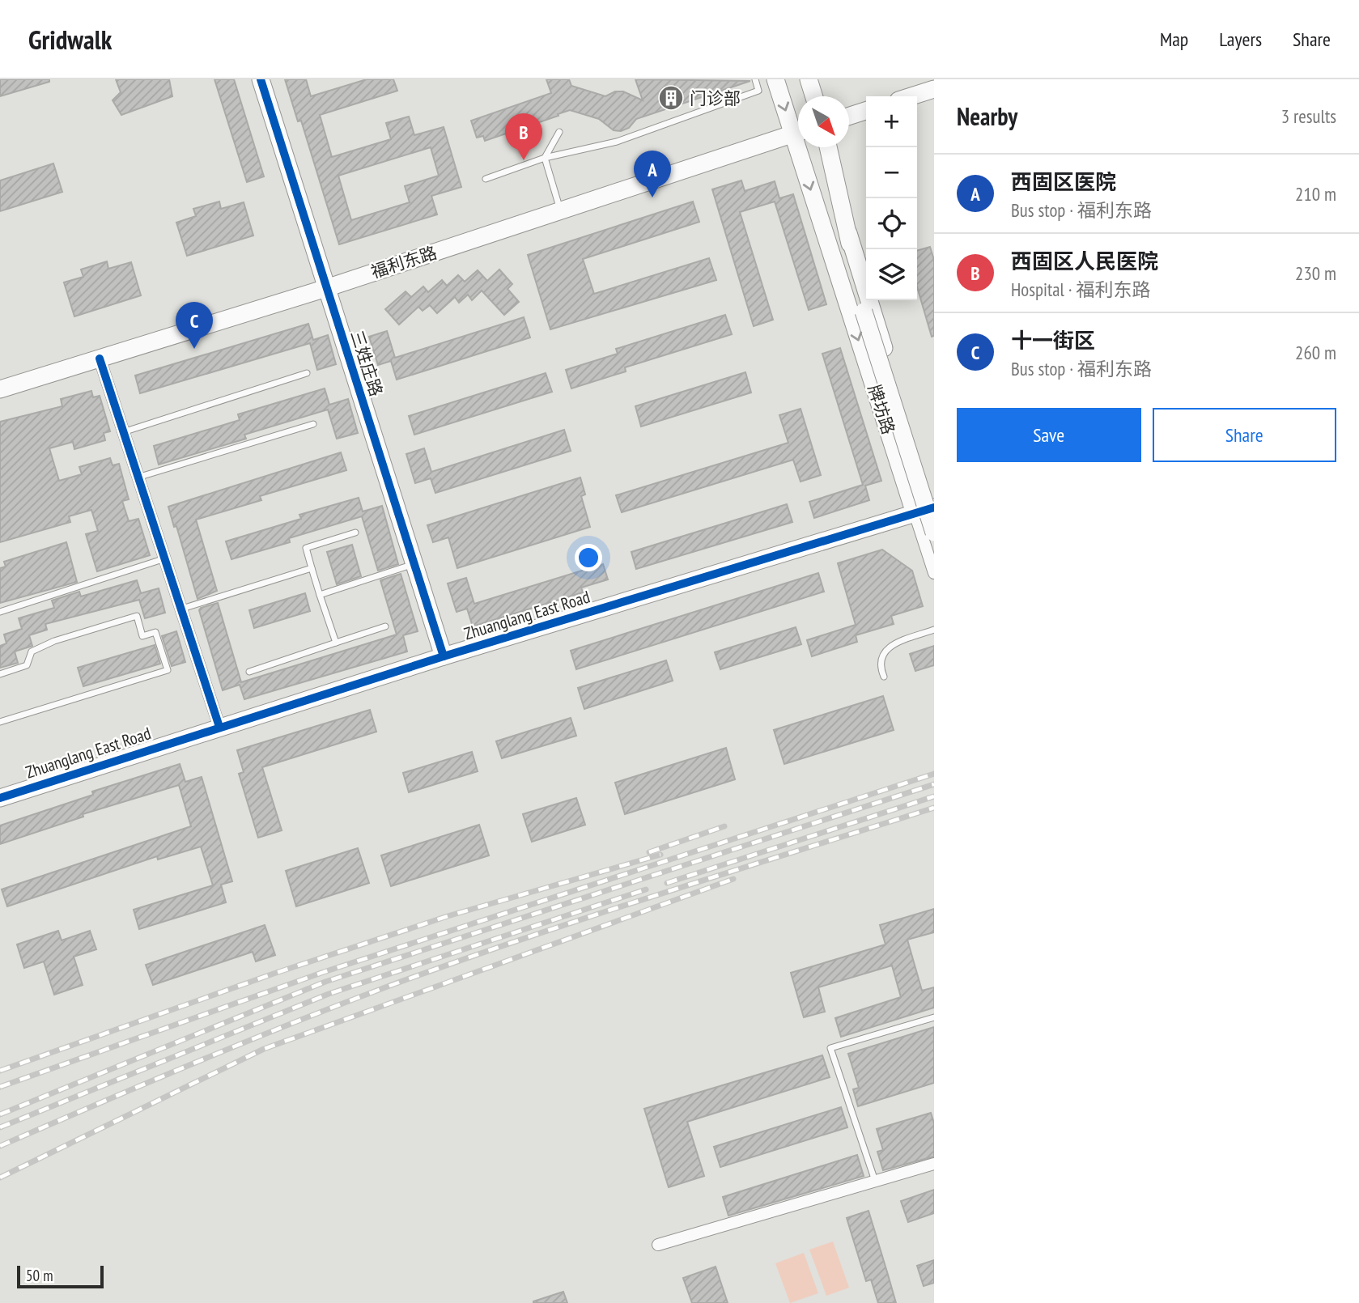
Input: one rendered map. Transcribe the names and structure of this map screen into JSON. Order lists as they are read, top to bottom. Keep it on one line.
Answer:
{"streets":{"street":["福利东路","三姓庄路","牌坊路","Zhuanglang East Road"]},"crossings":[["福利东路","三姓庄路"],["三姓庄路","Zhuanglang East Road"],["牌坊路","Zhuanglang East Road"]],"places":{"building":["门诊部"]},"scale_bar":"50 m","north":"bottom right","page":{"header":"Gridwalk","nav":["Map","Layers","Share"],"heading":["Nearby","3 results"],"map_buttons":["+","−"],"pins":["B","A","C"],"list":[{"mark":"A","name":"西固区医院","note":"Bus stop · 福利东路","value":"210 m"},{"mark":"B","name":"西固区人民医院","note":"Hospital · 福利东路","value":"230 m"},{"mark":"C","name":"十一街区","note":"Bus stop · 福利东路","value":"260 m"}],"buttons":["Save","Share"],"scale":"50 m"}}
